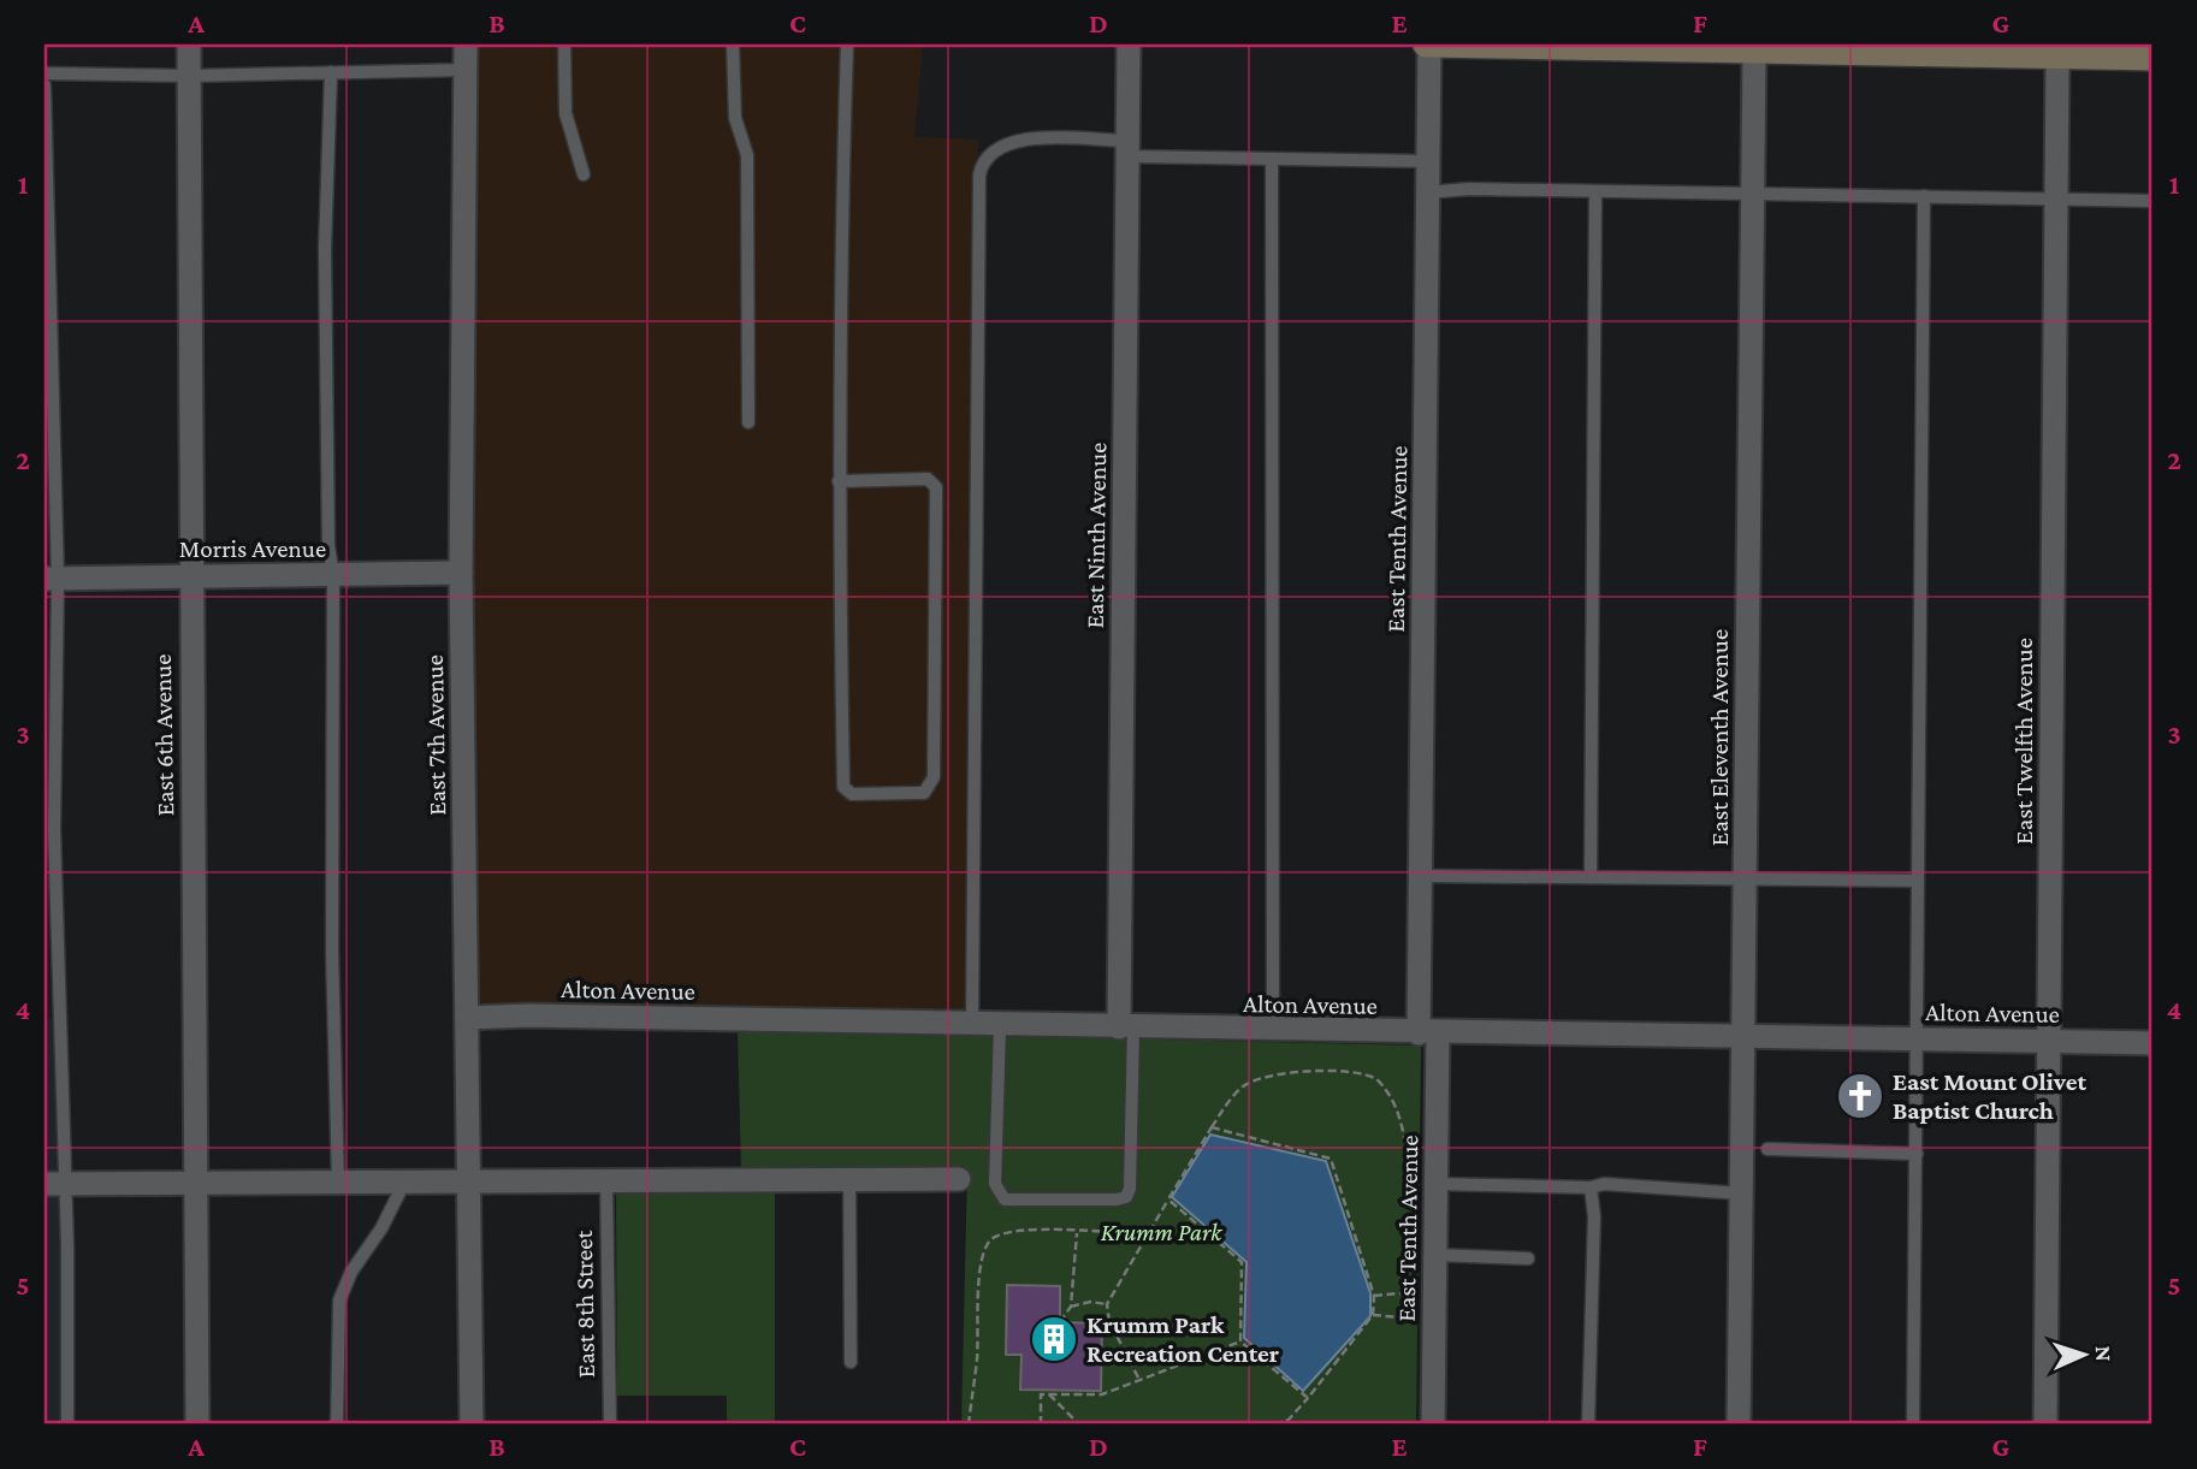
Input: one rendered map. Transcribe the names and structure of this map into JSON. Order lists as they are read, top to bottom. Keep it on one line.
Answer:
{"streets":{"street":["East Ninth Avenue","East Tenth Avenue","Morris Avenue","East 6th Avenue","East 7th Avenue","East Eleventh Avenue","East Twelfth Avenue","Alton Avenue"],"lane":["East 8th Street"]},"crossings":[["East Ninth Avenue","Alton Avenue"],["East Tenth Avenue","Alton Avenue"],["Morris Avenue","East 6th Avenue"],["Morris Avenue","East 7th Avenue"],["East 7th Avenue","Alton Avenue"],["East Eleventh Avenue","Alton Avenue"],["East Twelfth Avenue","Alton Avenue"]],"parks":["Krumm Park"],"places":{"church":["East Mount Olivet Baptist Church"],"building":["Krumm Park Recreation Center"]},"north":"right","grid":{"columns":["A","B","C","D","E","F","G"],"rows":["1","2","3","4","5"]}}
